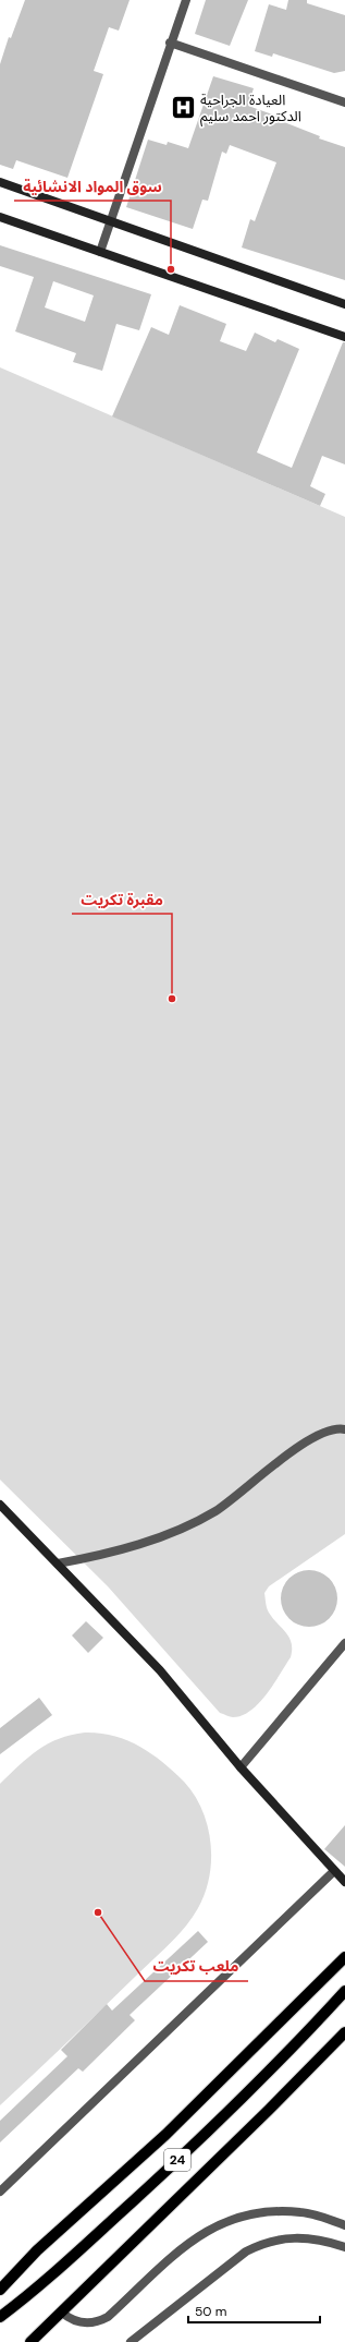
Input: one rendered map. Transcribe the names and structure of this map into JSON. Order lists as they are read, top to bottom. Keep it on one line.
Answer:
{"streets":{"main road":["24"]},"places":{"hospital":["العيادة الجراحية الدكتور احمد سليم"],"other":["سوق المواد الانشائية","مقبرة تكريت","ملعب تكريت"]},"scale_bar":"50 m"}
